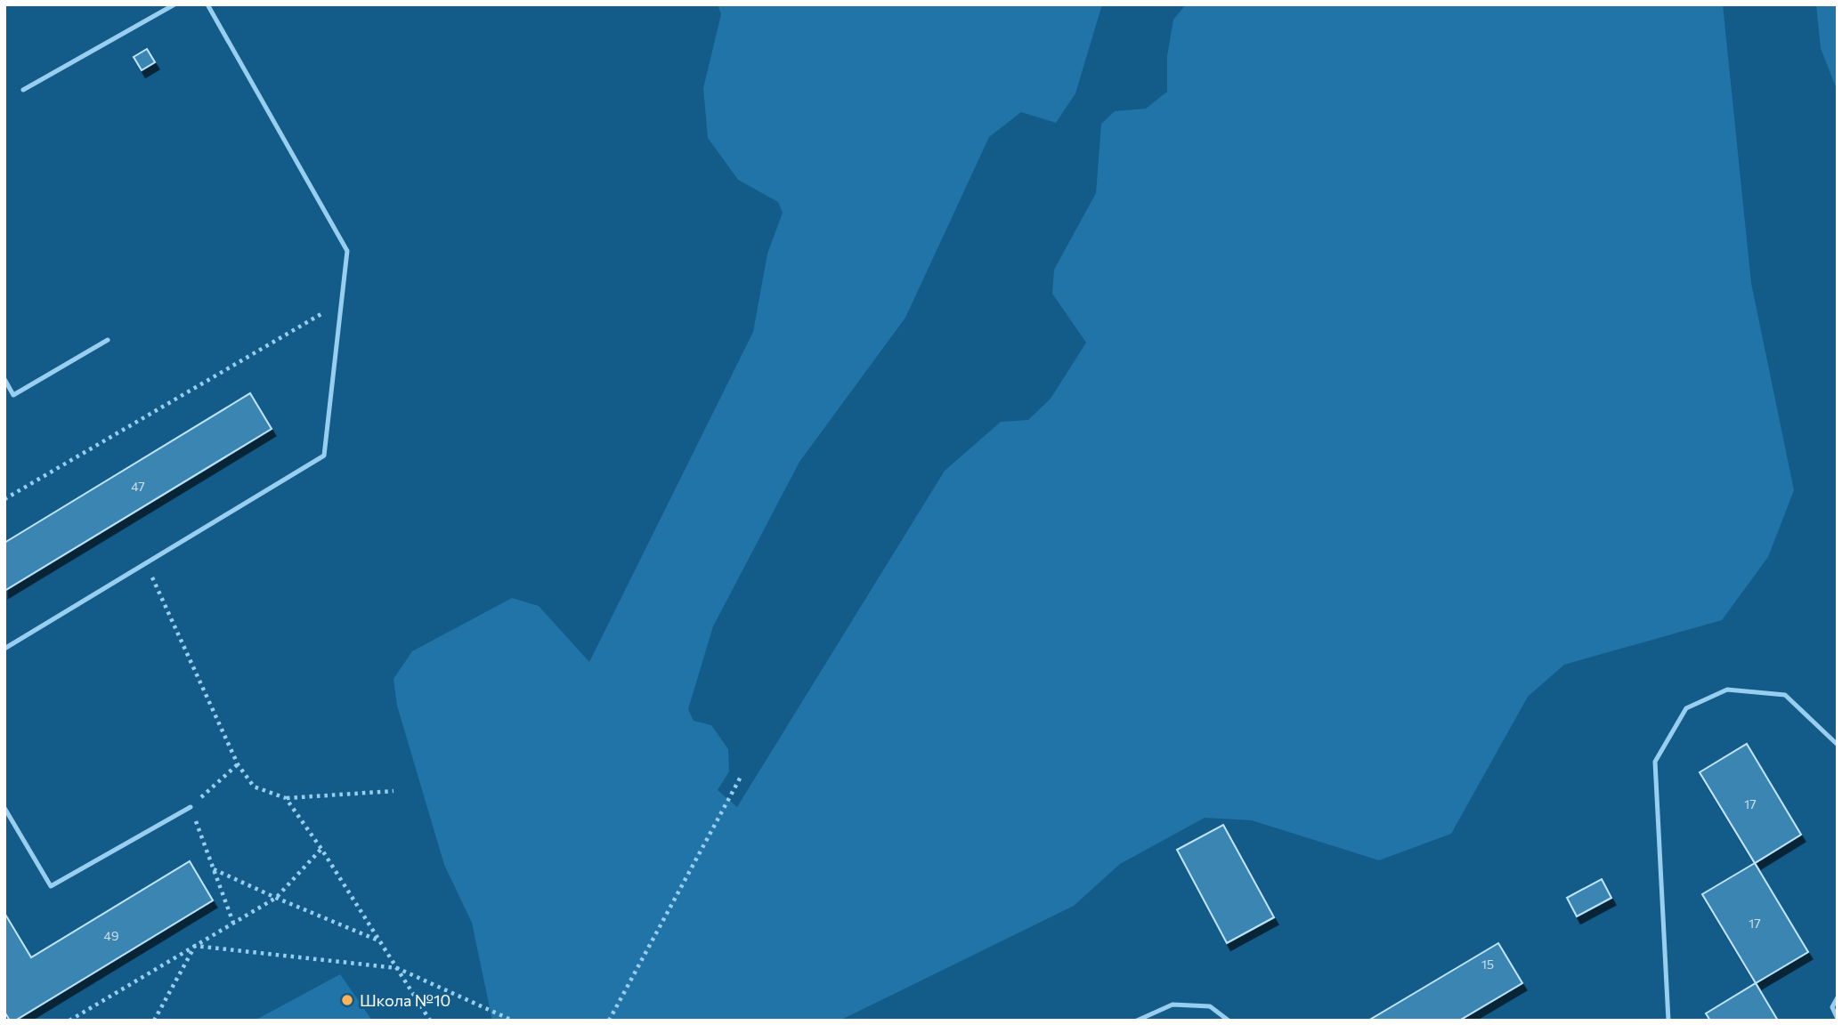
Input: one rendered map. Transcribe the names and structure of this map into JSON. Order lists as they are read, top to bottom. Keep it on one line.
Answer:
{"places":["Школа №10"],"house_numbers":["47","17","17","49","15"]}
